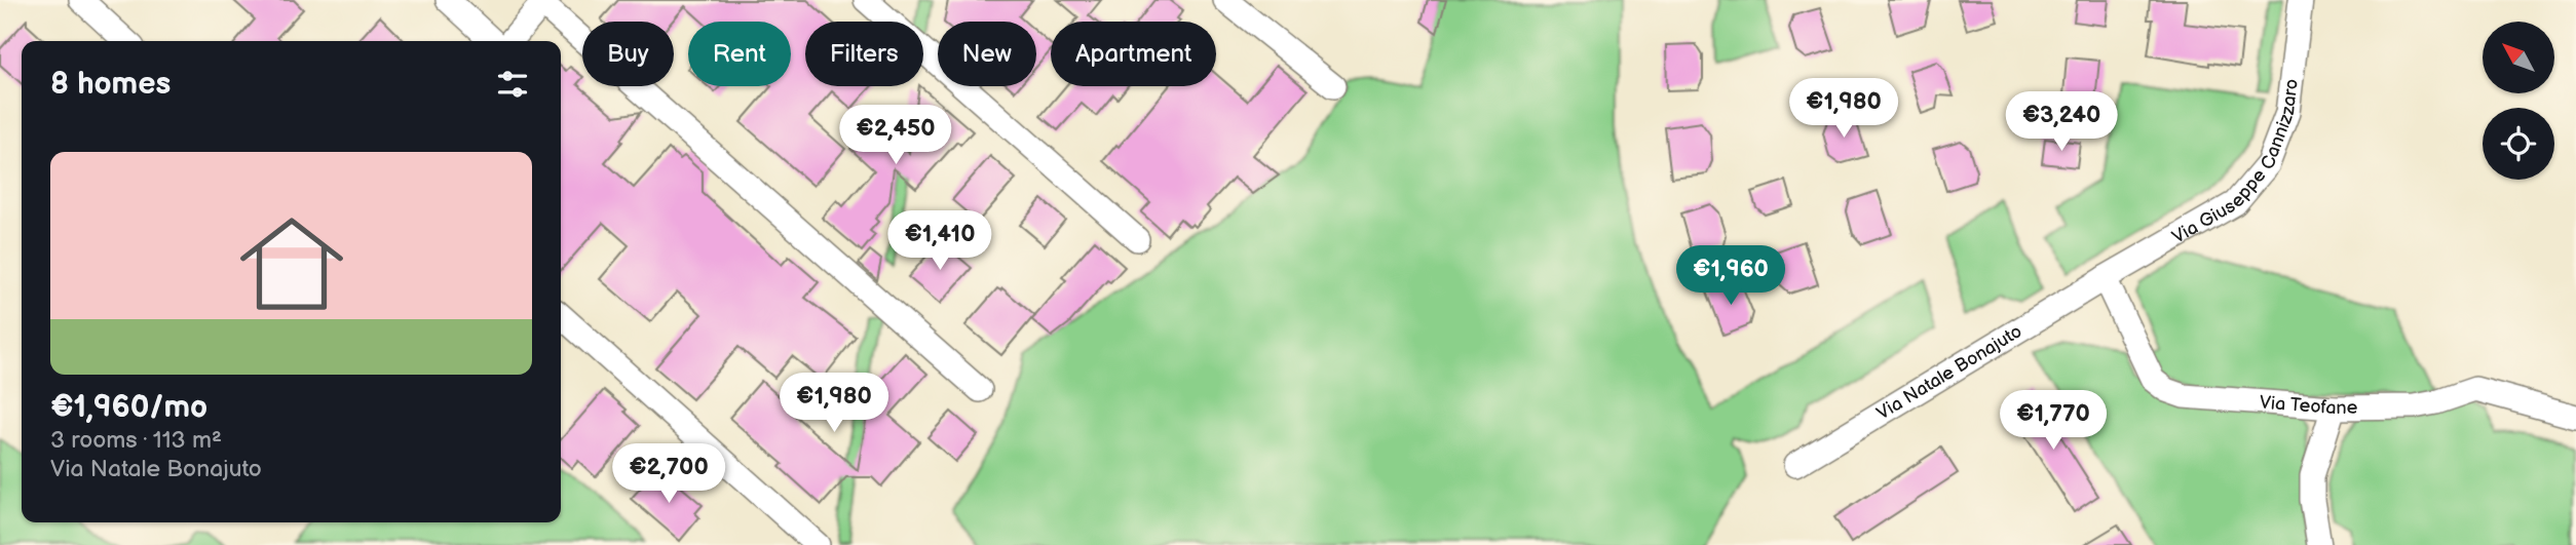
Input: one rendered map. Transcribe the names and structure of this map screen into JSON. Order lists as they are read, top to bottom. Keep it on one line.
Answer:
{"streets":{"street":["Via Giuseppe Cannizzaro","Via Natale Bonajuto","Via Teofane"]},"crossings":[["Via Giuseppe Cannizzaro","Via Natale Bonajuto"],["Via Giuseppe Cannizzaro","Via Teofane"],["Via Natale Bonajuto","Via Teofane"]],"north":"top left","page":{"chip":["Buy","Rent","Filters","New","Apartment"],"heading":"8 homes","price":["€1,980","€3,240","€2,450","€1,410","€1,960","€1,980","€1,770","€2,700"],"list":[{"name":"€1,960/mo","note":"3 rooms · 113 m² · Via Natale Bonajuto"}]}}
